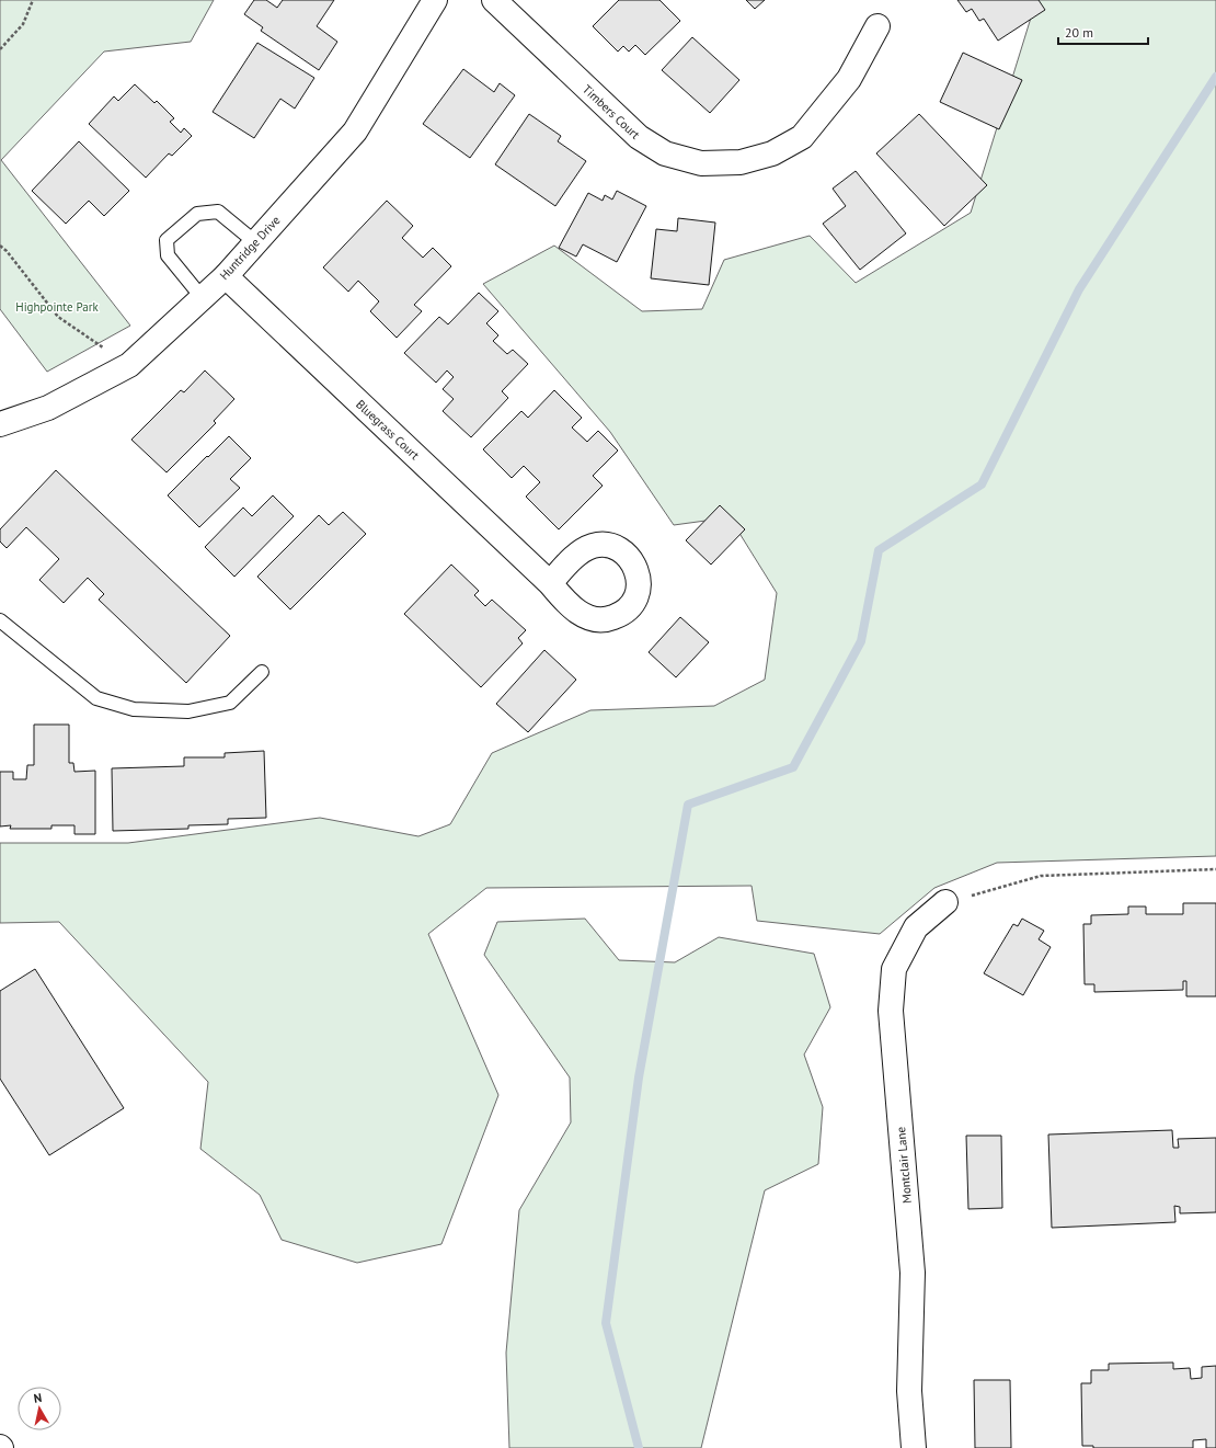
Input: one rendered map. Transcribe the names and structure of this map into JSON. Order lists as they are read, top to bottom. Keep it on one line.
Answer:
{"streets":{"street":["Timbers Court","Huntridge Drive","Bluegrass Court","Montclair Lane"]},"crossings":[["Huntridge Drive","Bluegrass Court"]],"parks":["Highpointe Park"],"scale_bar":"20 m","north":"top"}
